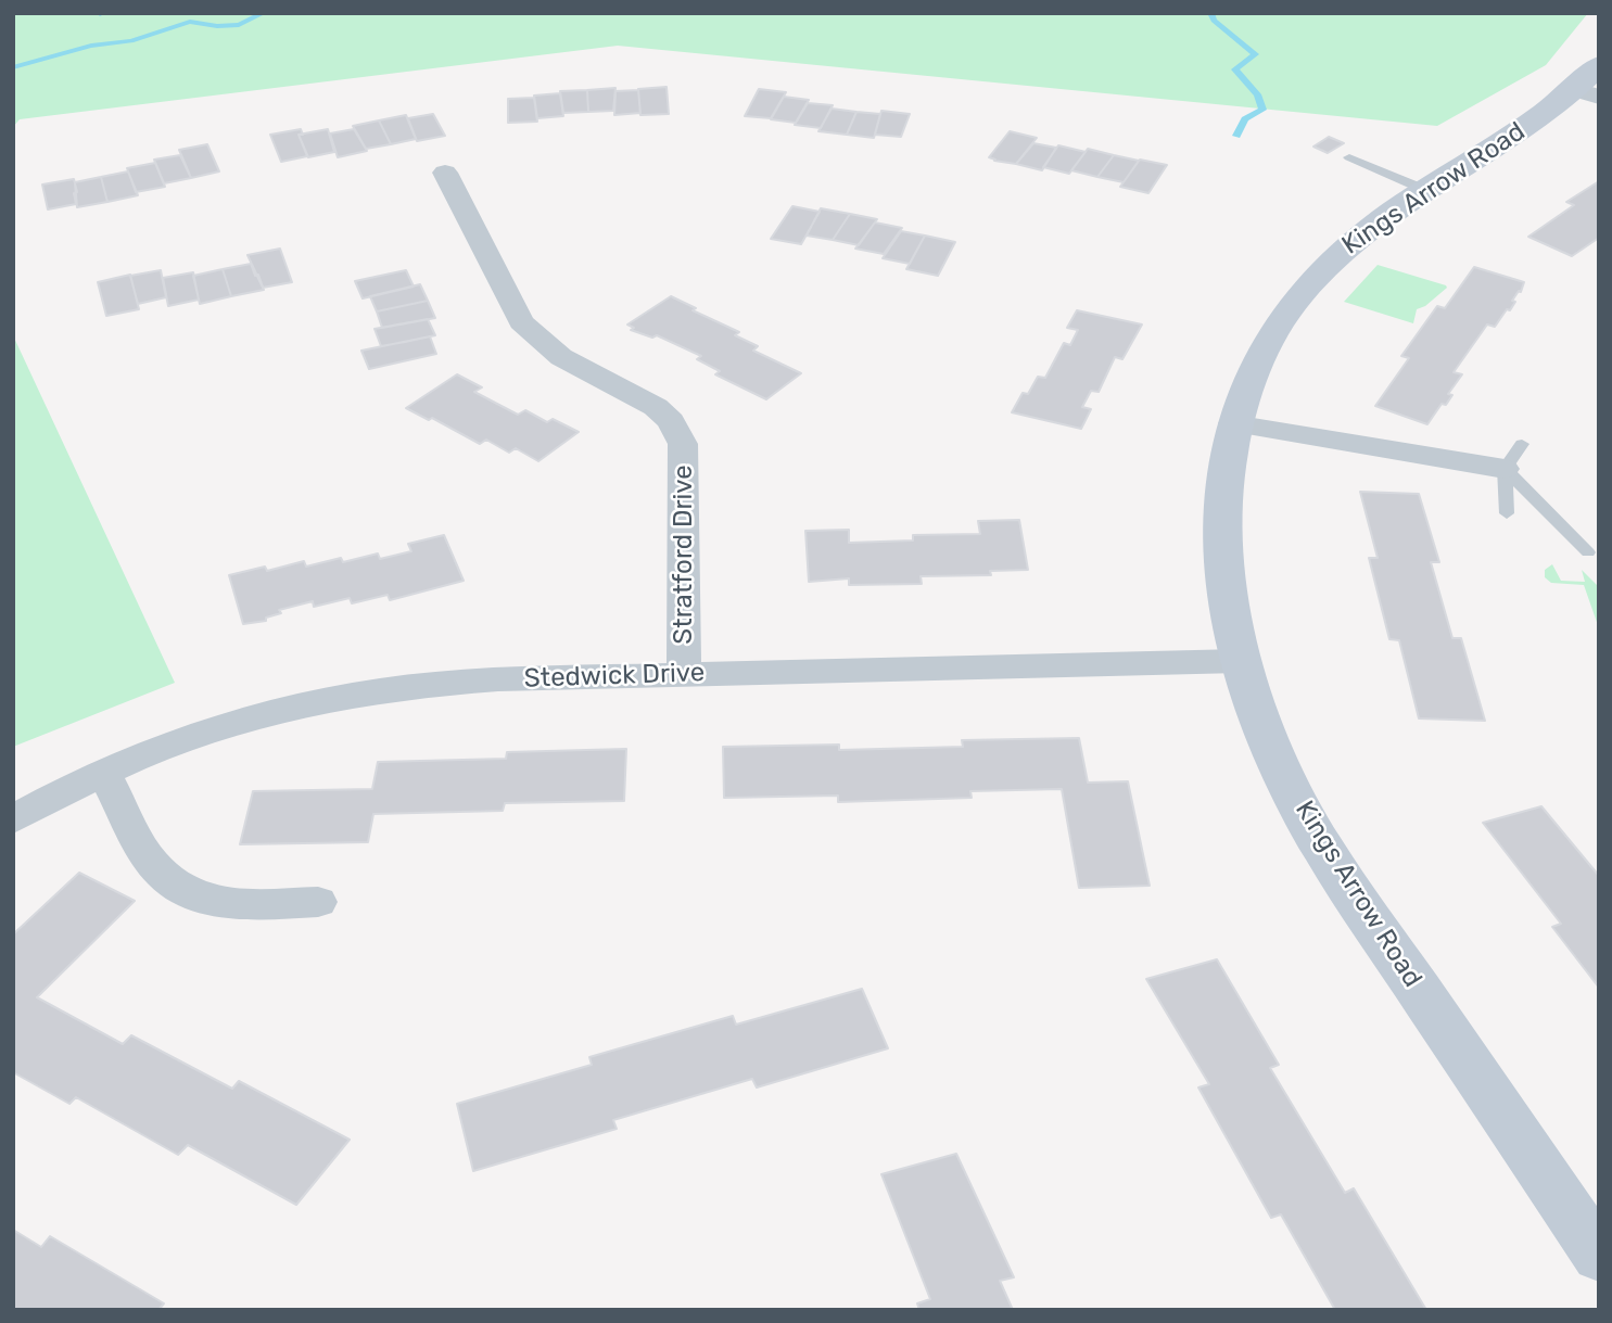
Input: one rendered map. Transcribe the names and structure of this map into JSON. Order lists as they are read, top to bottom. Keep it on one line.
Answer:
{"streets":{"street":["Kings Arrow Road","Stratford Drive","Stedwick Drive"]},"crossings":[["Kings Arrow Road","Stedwick Drive"],["Stratford Drive","Stedwick Drive"]]}
